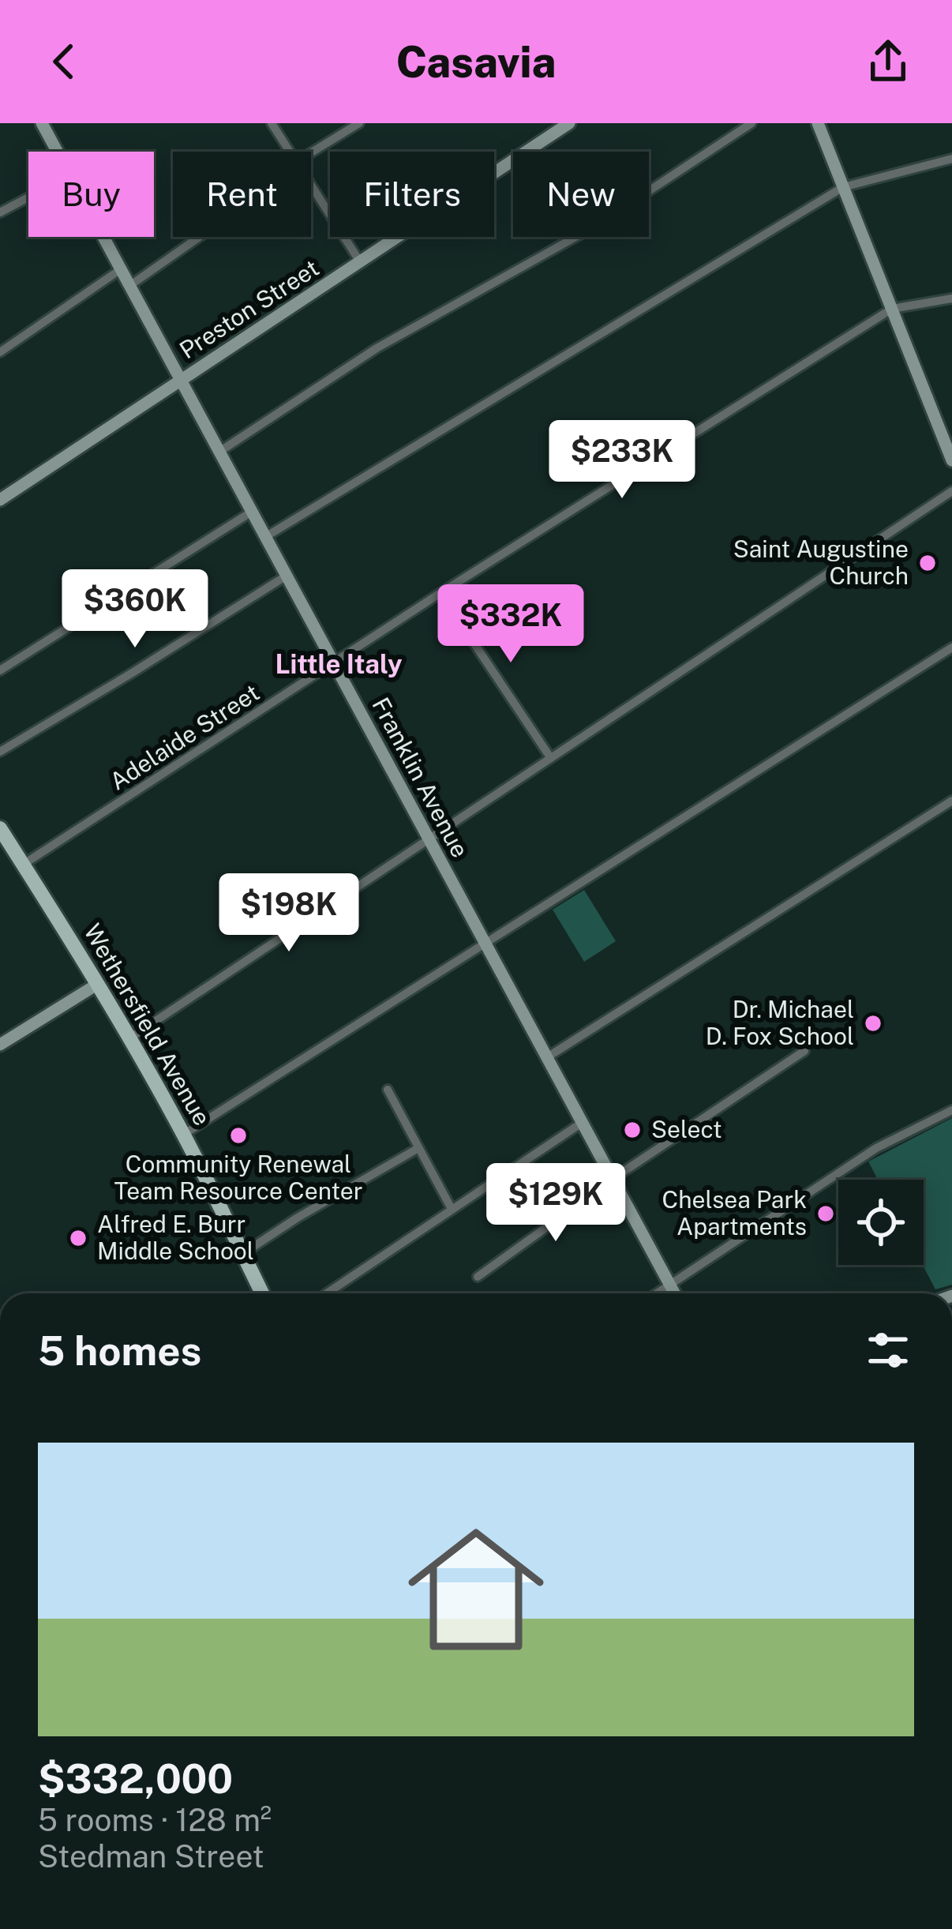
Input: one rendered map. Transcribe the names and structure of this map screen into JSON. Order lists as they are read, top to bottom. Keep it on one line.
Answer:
{"streets":{"main road":["Preston Street","Franklin Avenue","Wethersfield Avenue"],"street":["Adelaide Street"]},"crossings":[["Preston Street","Franklin Avenue"],["Adelaide Street","Franklin Avenue"],["Adelaide Street","Wethersfield Avenue"]],"districts":["Little Italy"],"places":["Saint Augustine Church","Dr. Michael D. Fox School","Select","Community Renewal Team Resource Center","Chelsea Park Apartments","Alfred E. Burr Middle School"],"page":{"header":"Casavia","chip":["Buy","Rent","Filters","New"],"price":["$233K","$360K","$332K","$198K","$129K"],"heading":"5 homes","list":[{"name":"$332,000","note":"5 rooms · 128 m² · Stedman Street"}]}}
